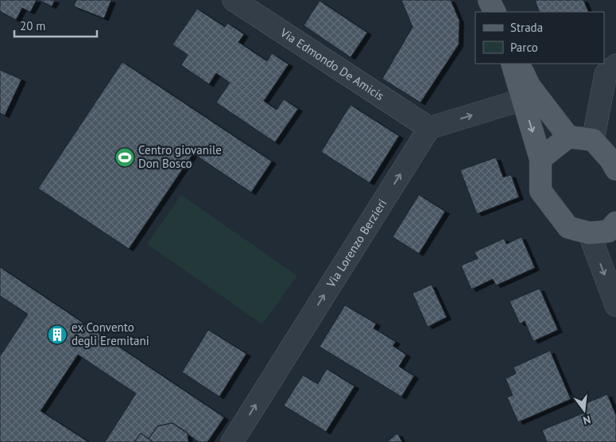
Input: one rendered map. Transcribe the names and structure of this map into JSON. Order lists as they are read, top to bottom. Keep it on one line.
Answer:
{"streets":{"street":["Via Edmondo De Amicis","Via Lorenzo Berzieri"]},"crossings":[["Via Edmondo De Amicis","Via Lorenzo Berzieri"]],"one_way":["Via Lorenzo Berzieri"],"places":{"sports":["Centro giovanile Don Bosco"],"building":["ex Convento degli Eremitani"]},"legend":["Strada","Parco"],"scale_bar":"20 m","north":"bottom"}
